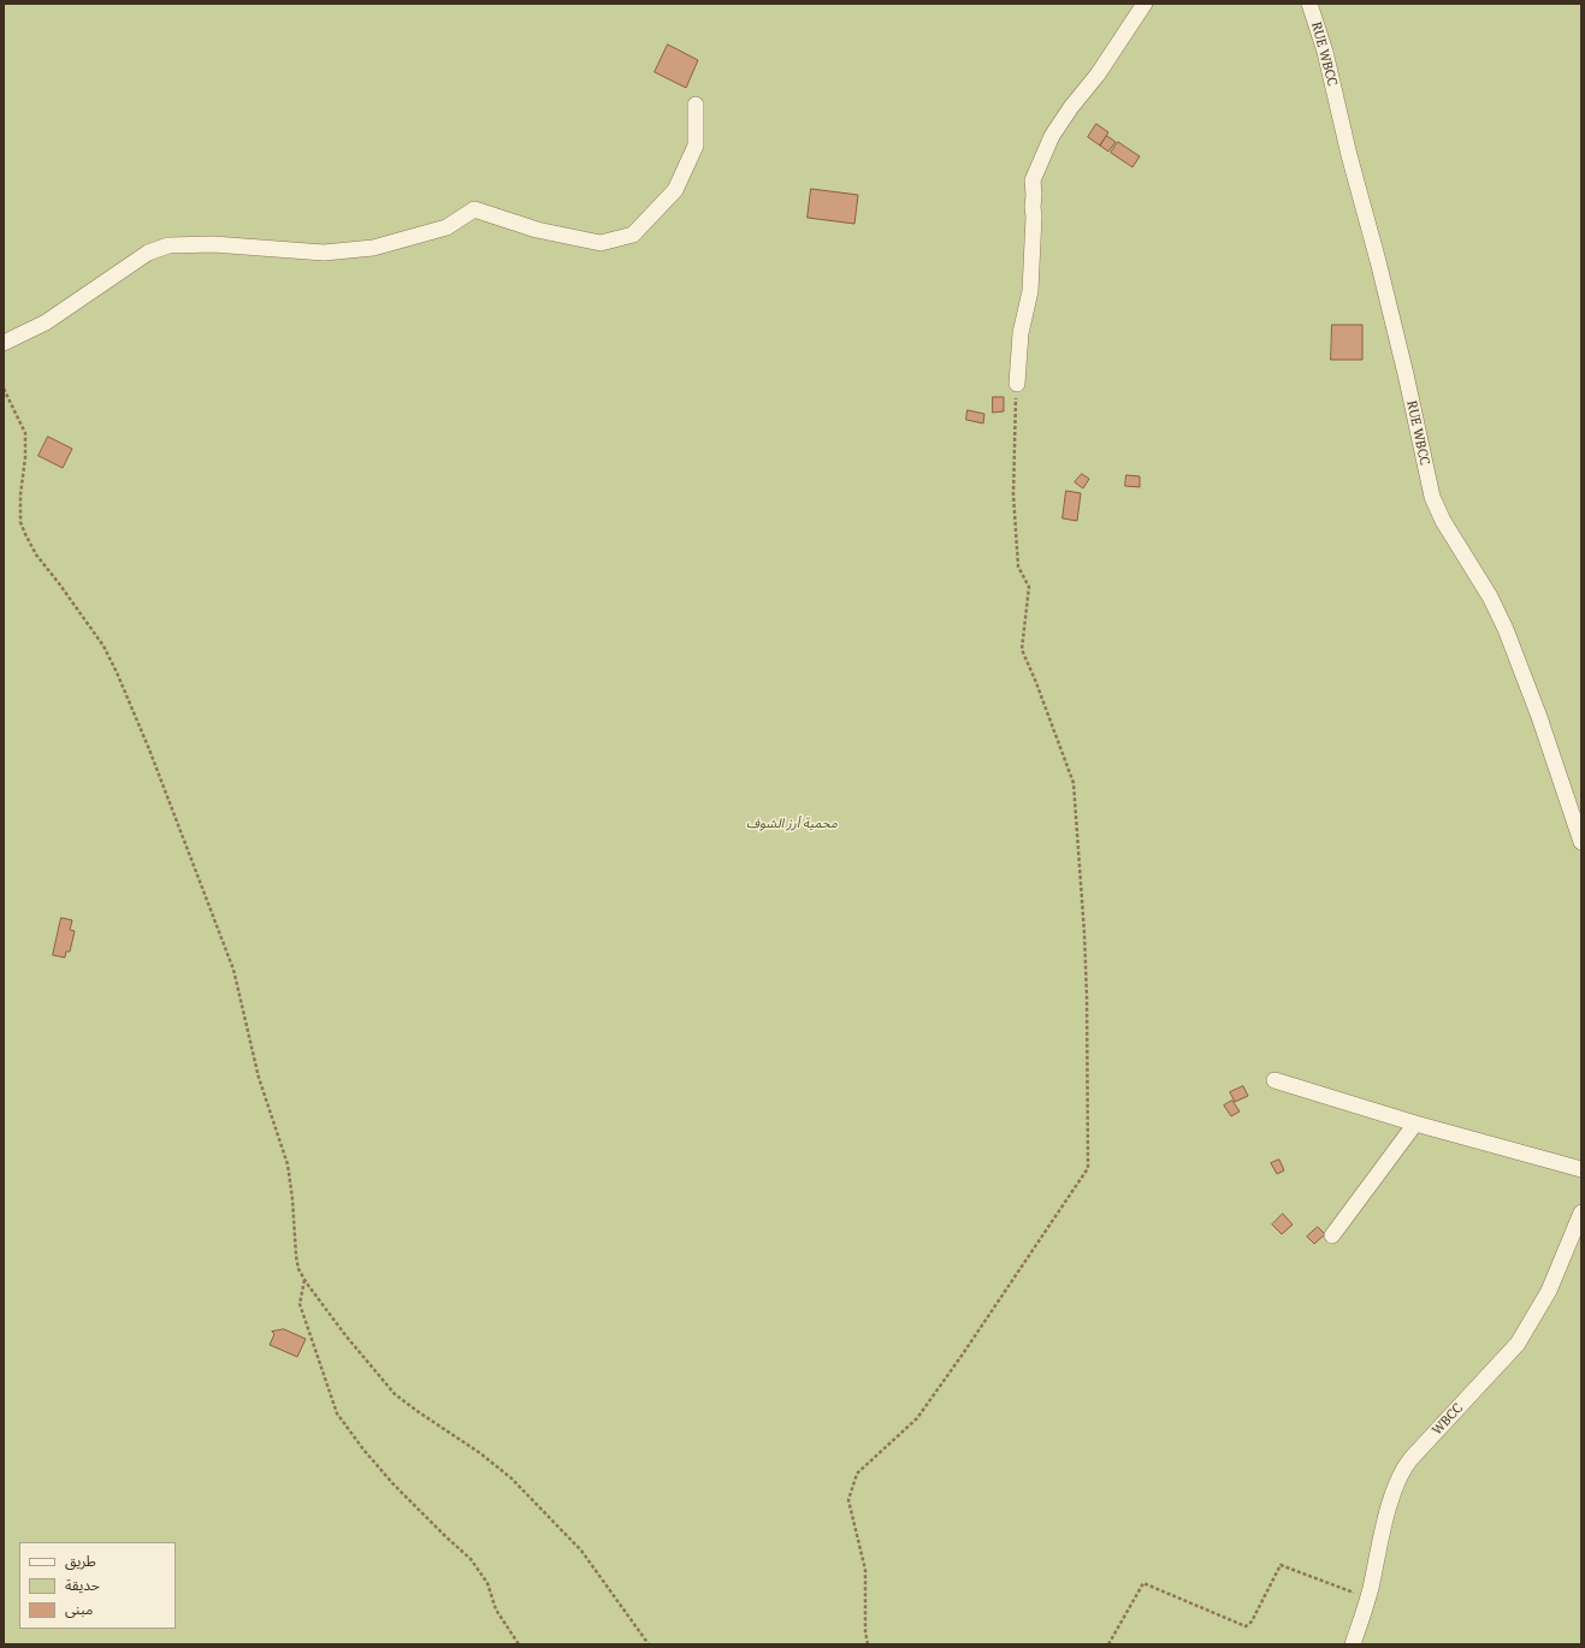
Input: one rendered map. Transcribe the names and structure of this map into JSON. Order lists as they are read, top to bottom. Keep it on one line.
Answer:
{"streets":{"street":["RUE WBCC","WBCC"]},"parks":["محمية أرز الشوف"],"legend":["طريق","حديقة","مبنى"]}
